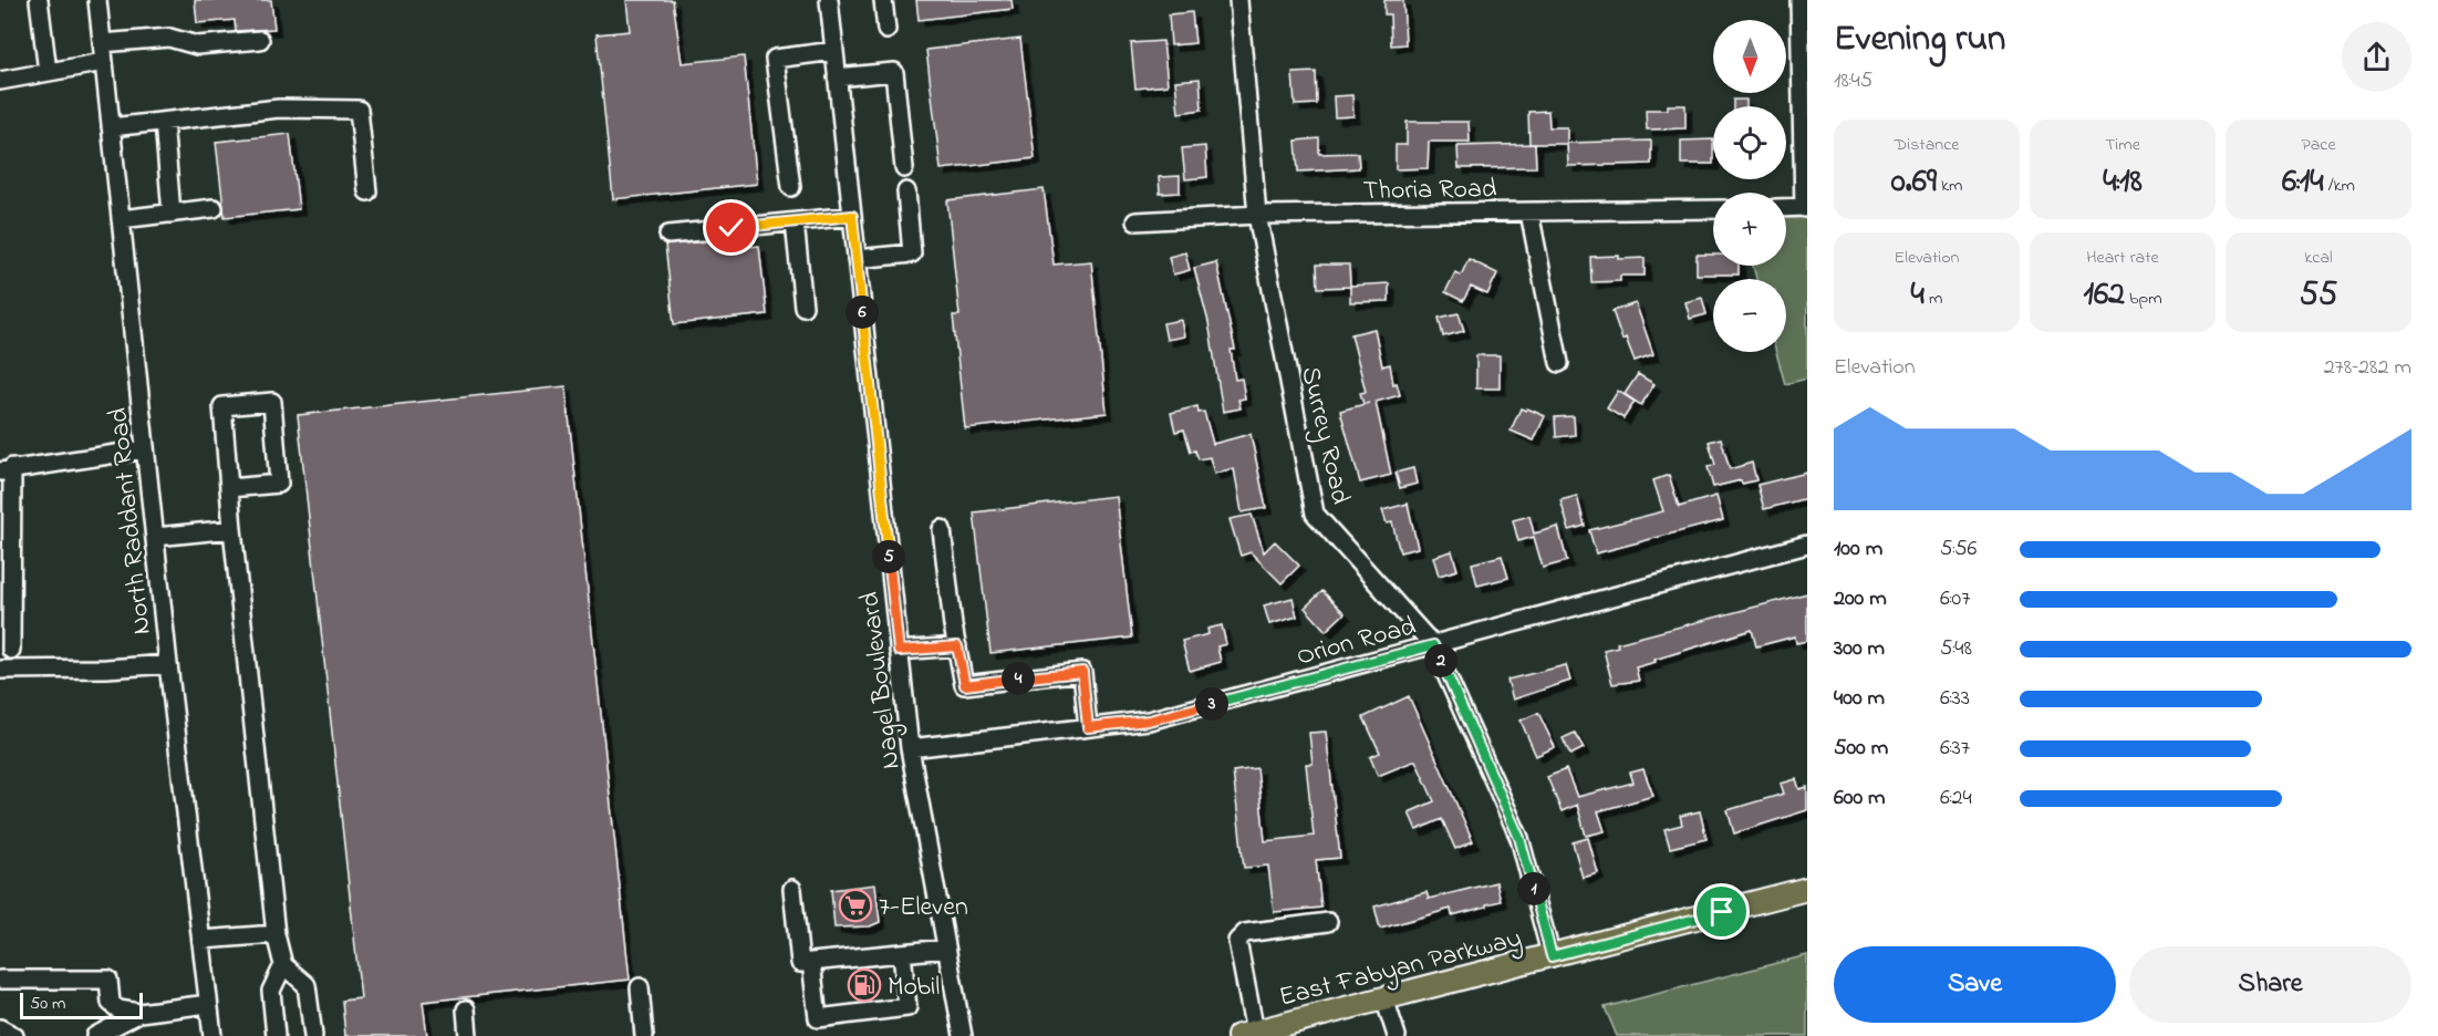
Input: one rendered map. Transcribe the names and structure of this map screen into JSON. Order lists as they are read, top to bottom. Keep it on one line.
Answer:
{"streets":{"main road":["East Fabyan Parkway"],"street":["Thoria Road","Surrey Road","North Raddant Road","Orion Road","Nagel Boulevard"]},"crossings":[["Thoria Road","Surrey Road"],["Surrey Road","Orion Road"],["Surrey Road","East Fabyan Parkway"],["Orion Road","Nagel Boulevard"]],"places":{"supermarket":["7-Eleven"],"fuel station":["Mobil"]},"scale_bar":"50 m","north":"bottom","page":{"heading":["Evening run","18:45"],"map_buttons":["+","−"],"stats":[["Distance","0.69 km"],["Time","4:18"],["Pace","6:14 /km"],["Elevation","4 m"],["Heart rate","162 bpm"],["kcal","55"]],"pins":["6","5","2","4","3","1"],"chart":["Elevation","278–282 m"],"list":[{"name":"100 m","note":"5:56"},{"name":"200 m","note":"6:07"},{"name":"300 m","note":"5:48"},{"name":"400 m","note":"6:33"},{"name":"500 m","note":"6:37"},{"name":"600 m","note":"6:24"}],"buttons":["Save","Share"],"scale":"50 m"}}
